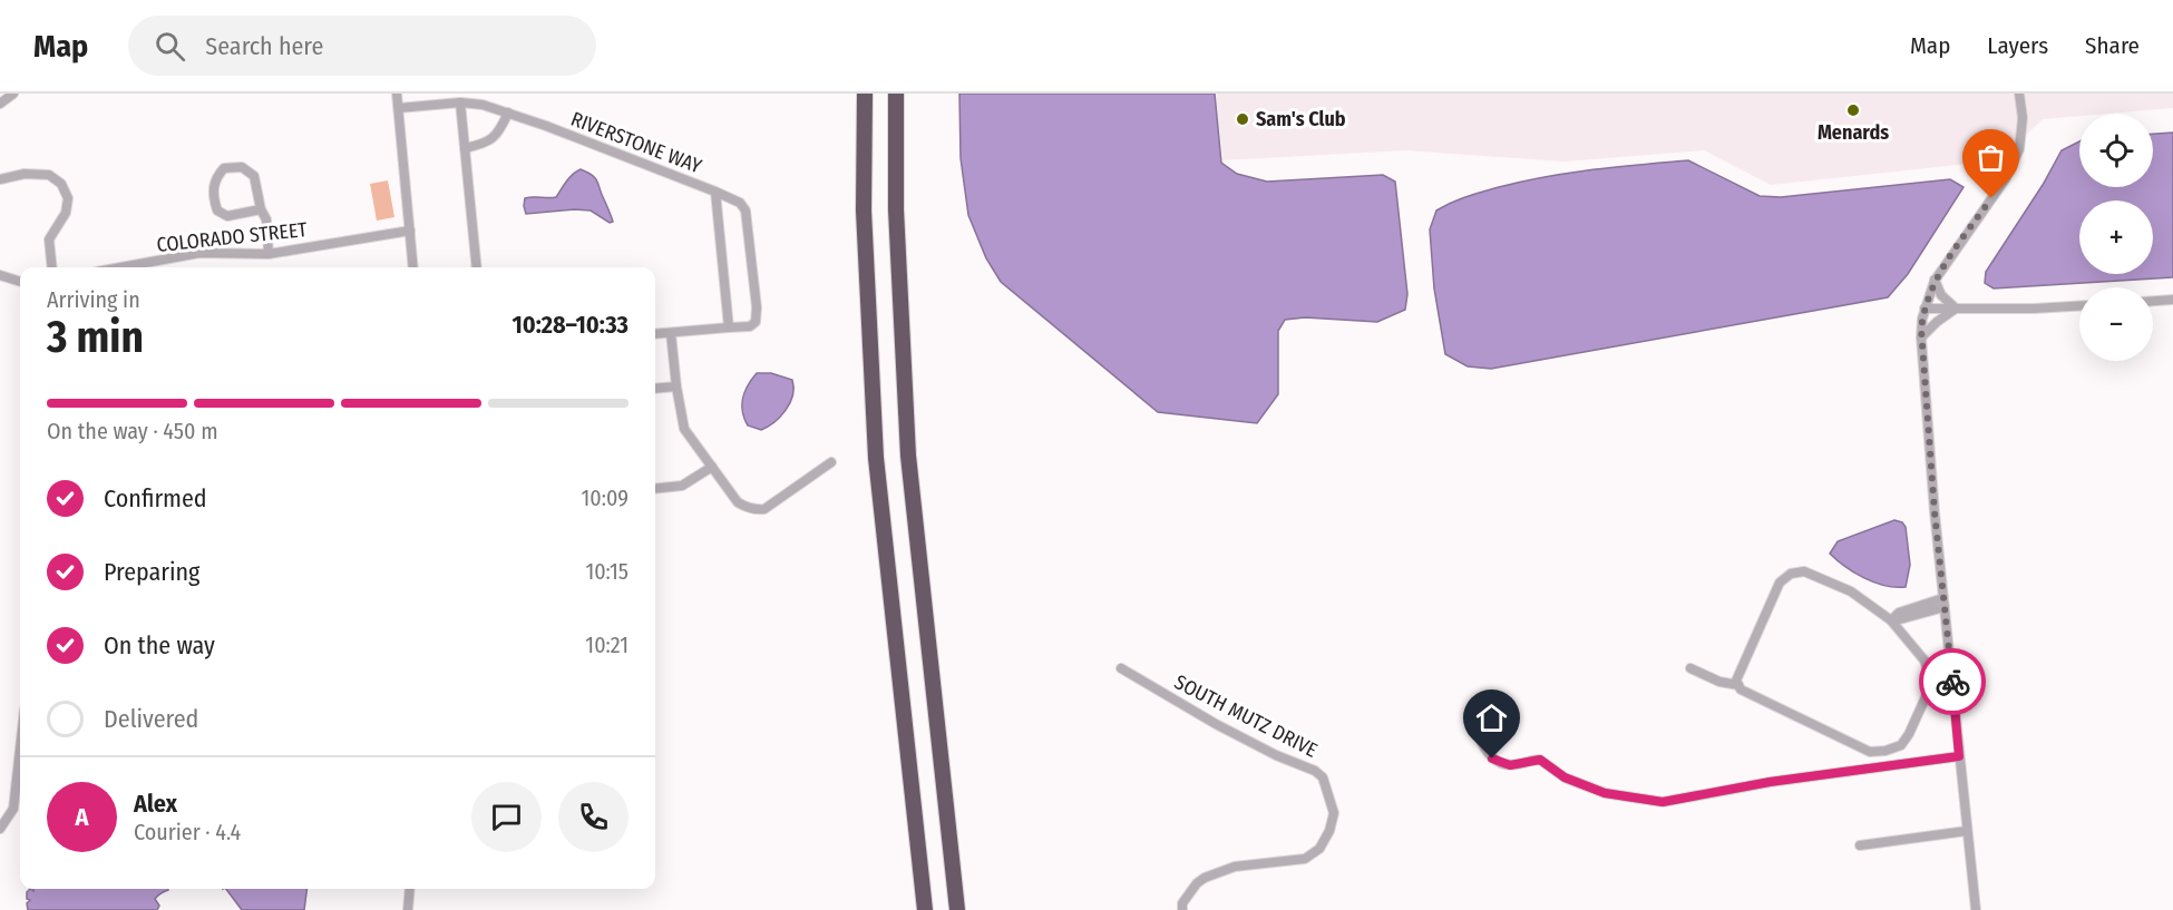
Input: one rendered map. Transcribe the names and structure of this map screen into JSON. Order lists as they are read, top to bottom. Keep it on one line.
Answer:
{"streets":{"street":["RIVERSTONE WAY","COLORADO STREET","SOUTH MUTZ DRIVE"]},"places":["Menards","Sam's Club"],"page":{"header":"Map","search":"Search here","nav":["Map","Layers","Share"],"map_buttons":["+","−"],"heading":["3 min","Arriving in","10:28–10:33"],"panel":["Alex","Courier · 4.4"],"bar":"On the way · 450 m","list":[["Confirmed","10:09"],["Preparing","10:15"],["On the way","10:21"],"Delivered"],"round":"A"}}
